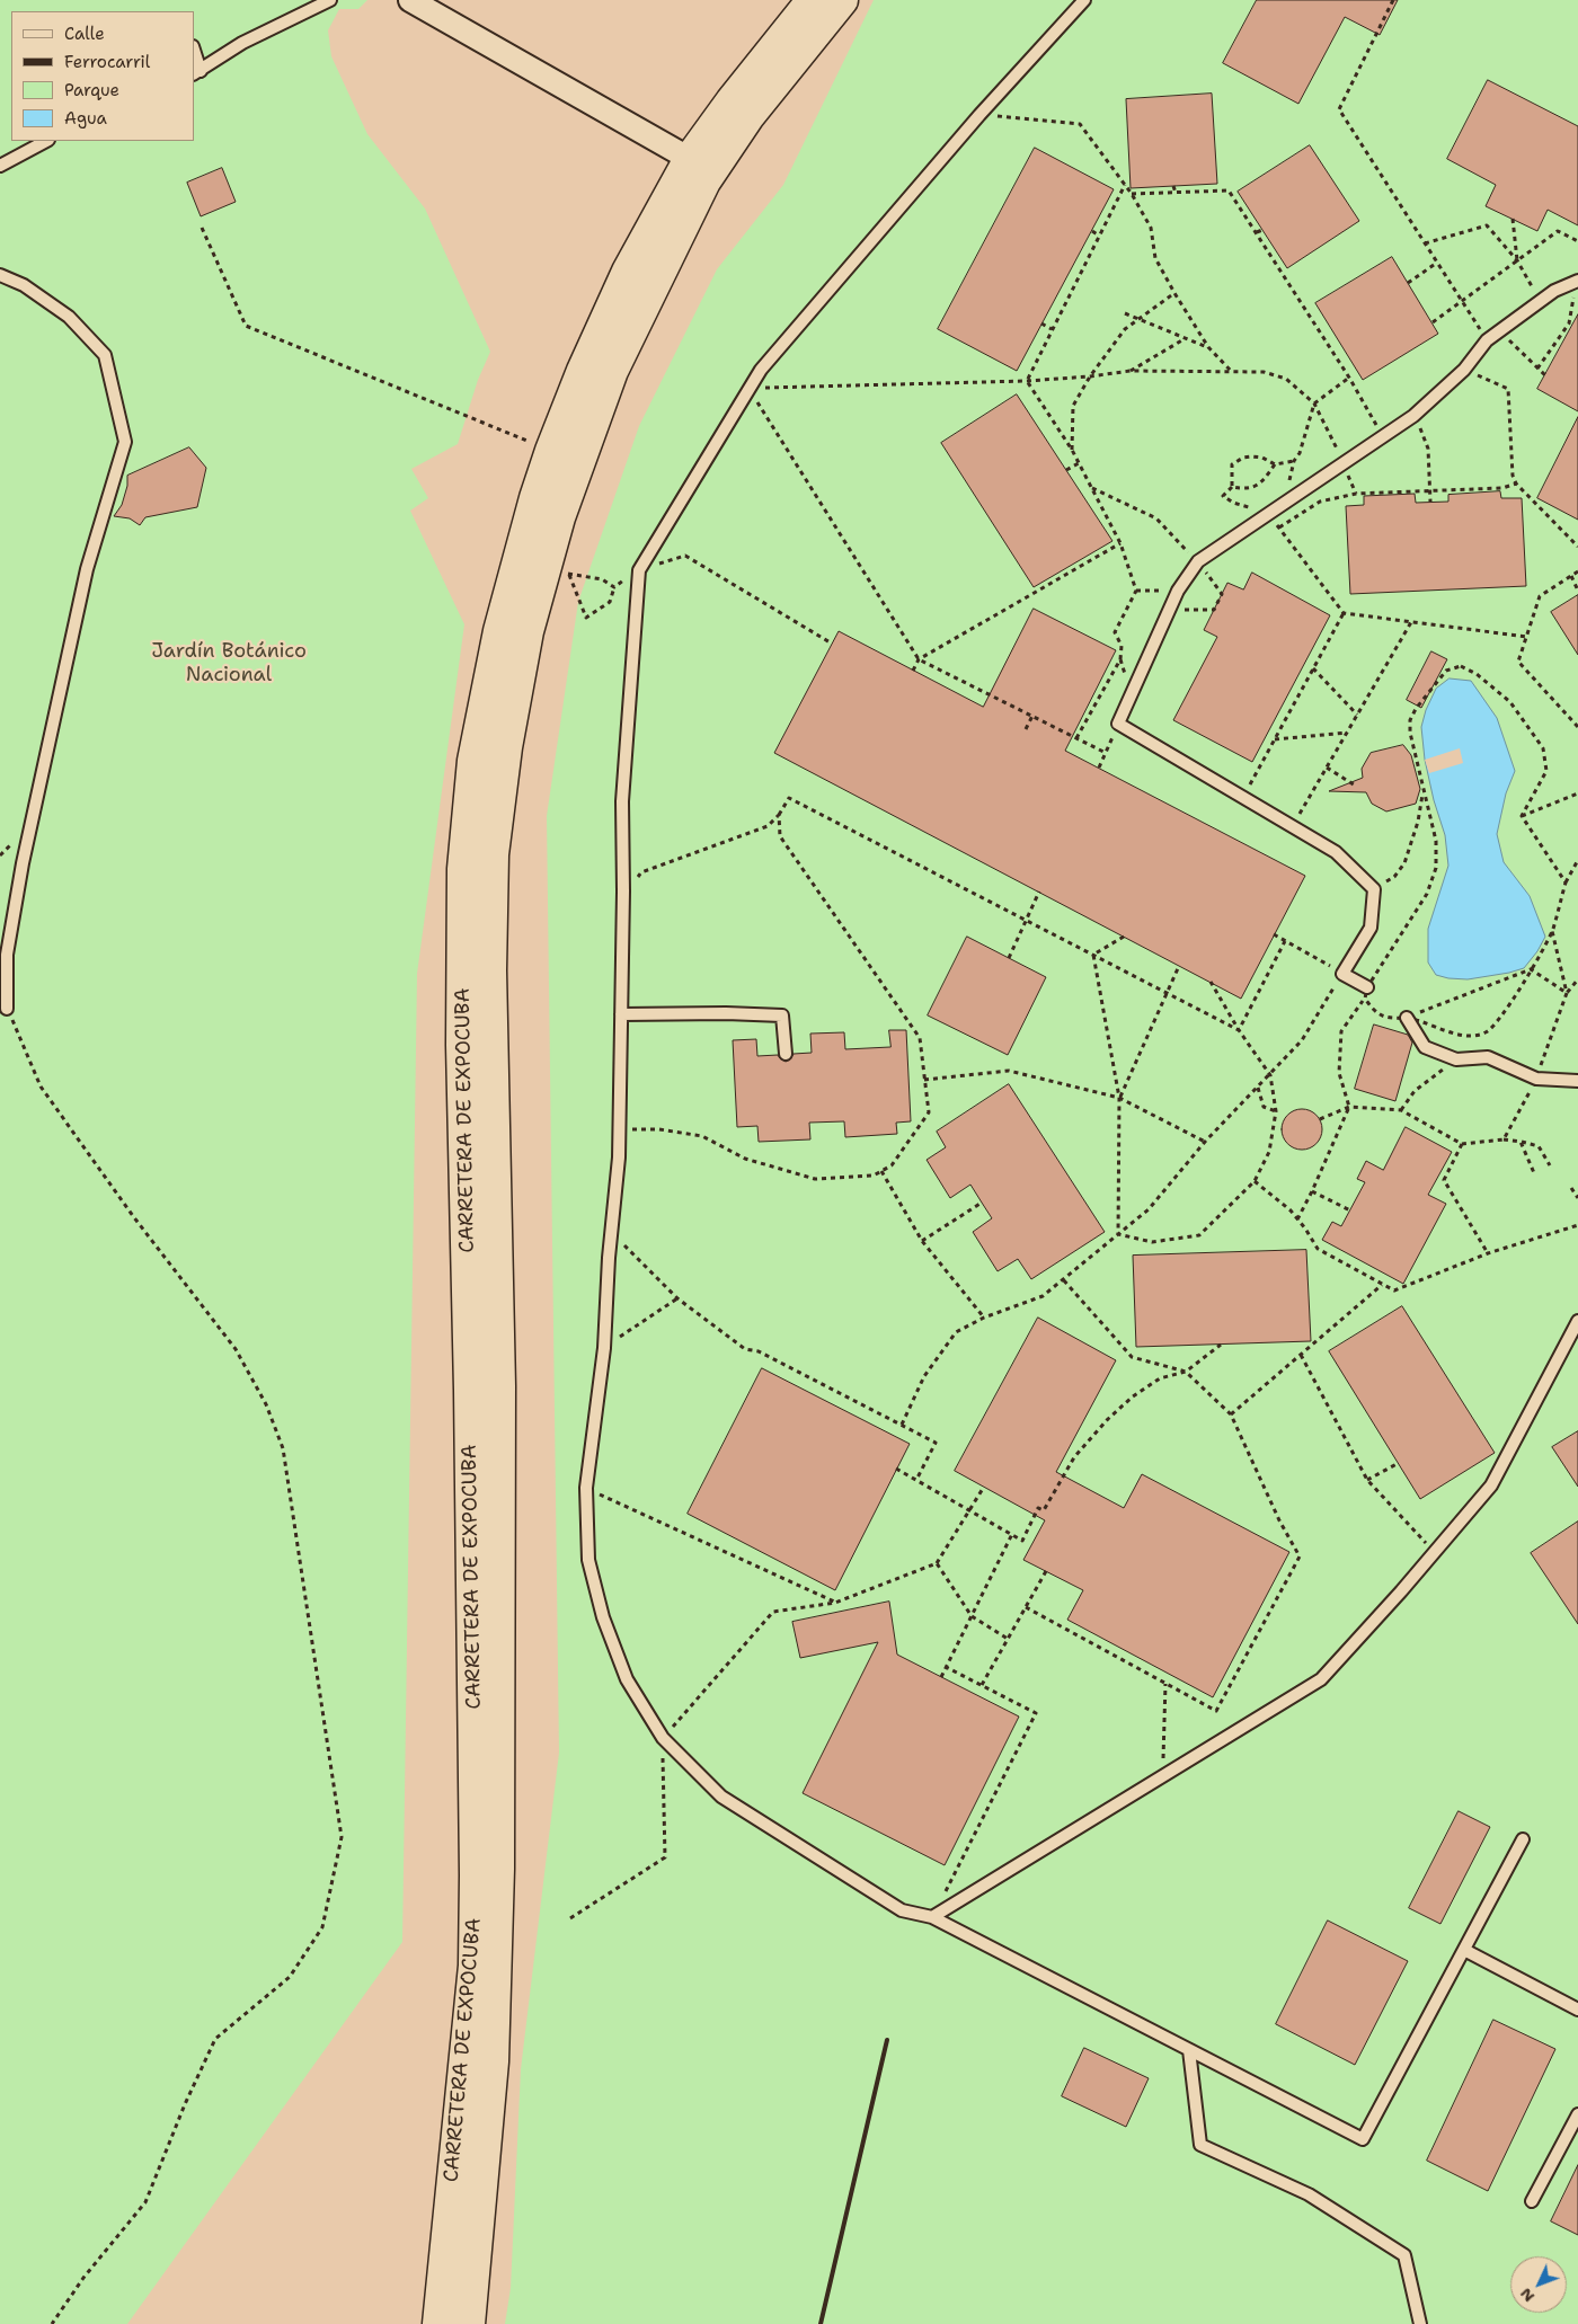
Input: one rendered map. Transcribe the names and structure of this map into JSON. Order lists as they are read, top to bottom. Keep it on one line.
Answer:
{"streets":{"main road":["CARRETERA DE EXPOCUBA"]},"parks":["Jardín Botánico Nacional"],"legend":["Calle","Ferrocarril","Parque","Agua"],"north":"bottom left"}
